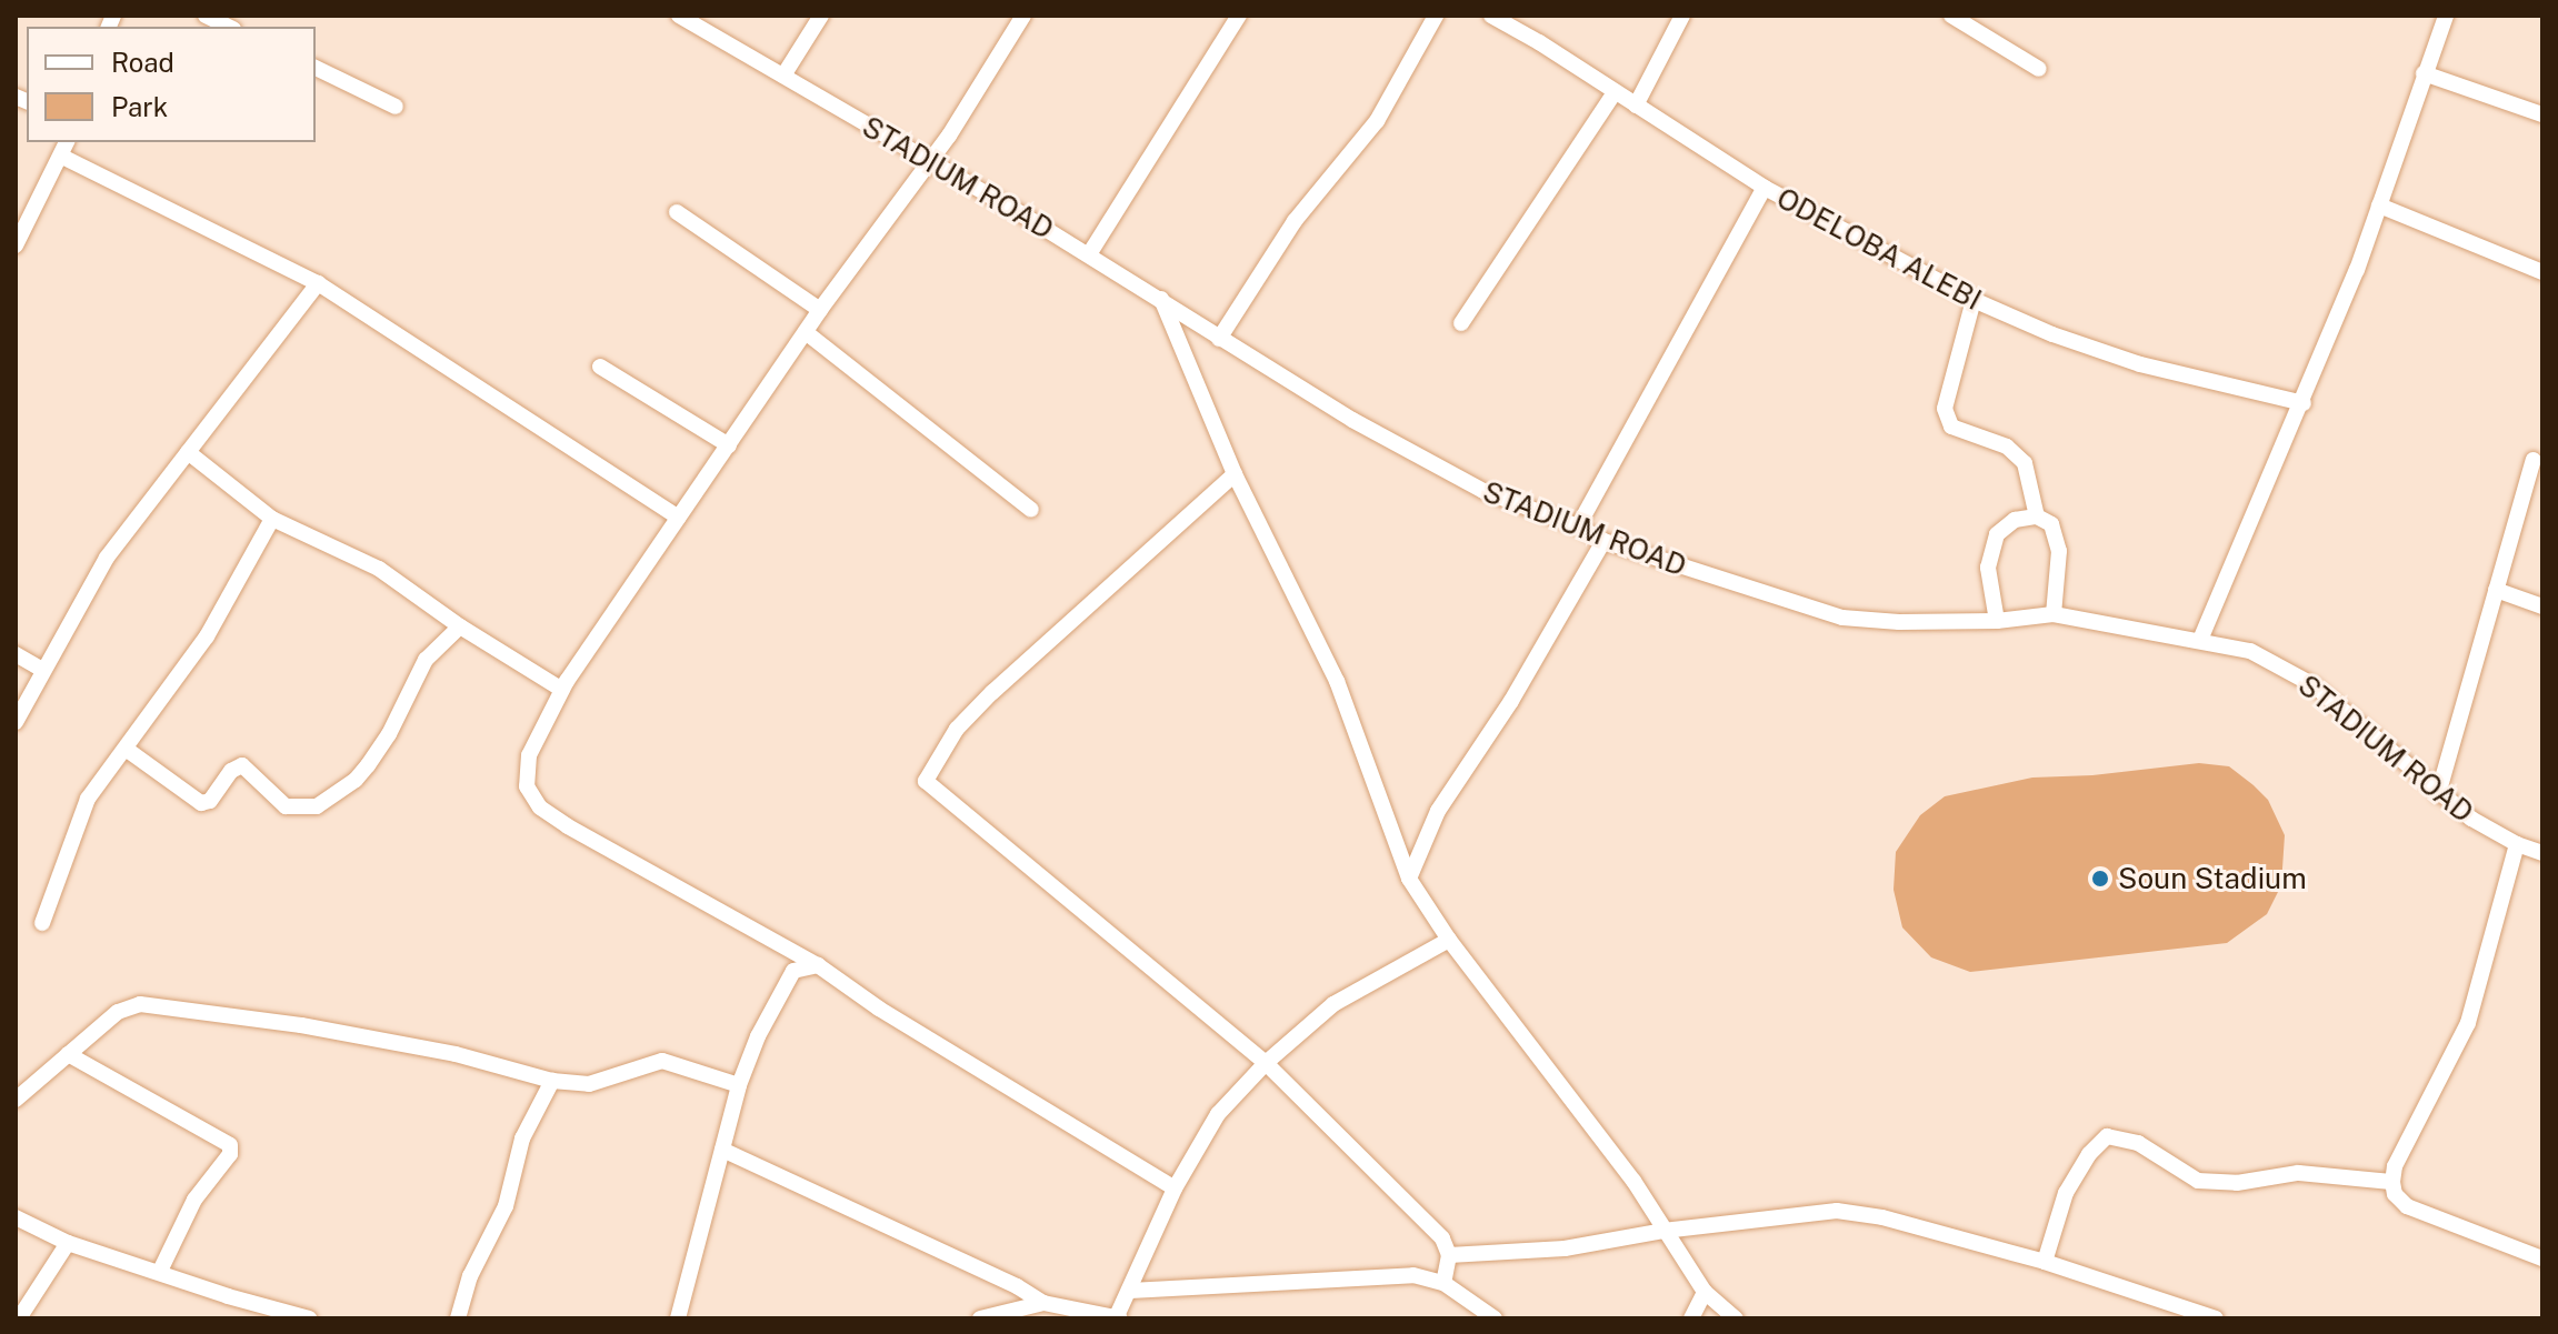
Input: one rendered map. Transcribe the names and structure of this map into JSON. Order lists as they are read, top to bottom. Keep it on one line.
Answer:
{"streets":{"street":["STADIUM ROAD","ODELOBA ALEBI"]},"places":["Soun Stadium"],"legend":["Road","Park"]}
